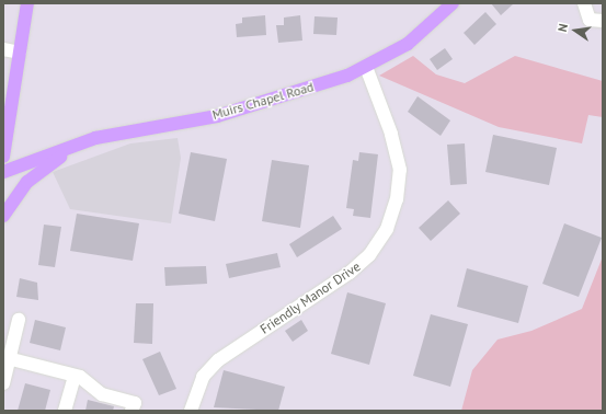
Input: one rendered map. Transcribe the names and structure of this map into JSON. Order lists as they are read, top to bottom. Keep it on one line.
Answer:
{"streets":{"main road":["Muirs Chapel Road"],"street":["Friendly Manor Drive"]},"crossings":[["Muirs Chapel Road","Friendly Manor Drive"]],"north":"left"}
